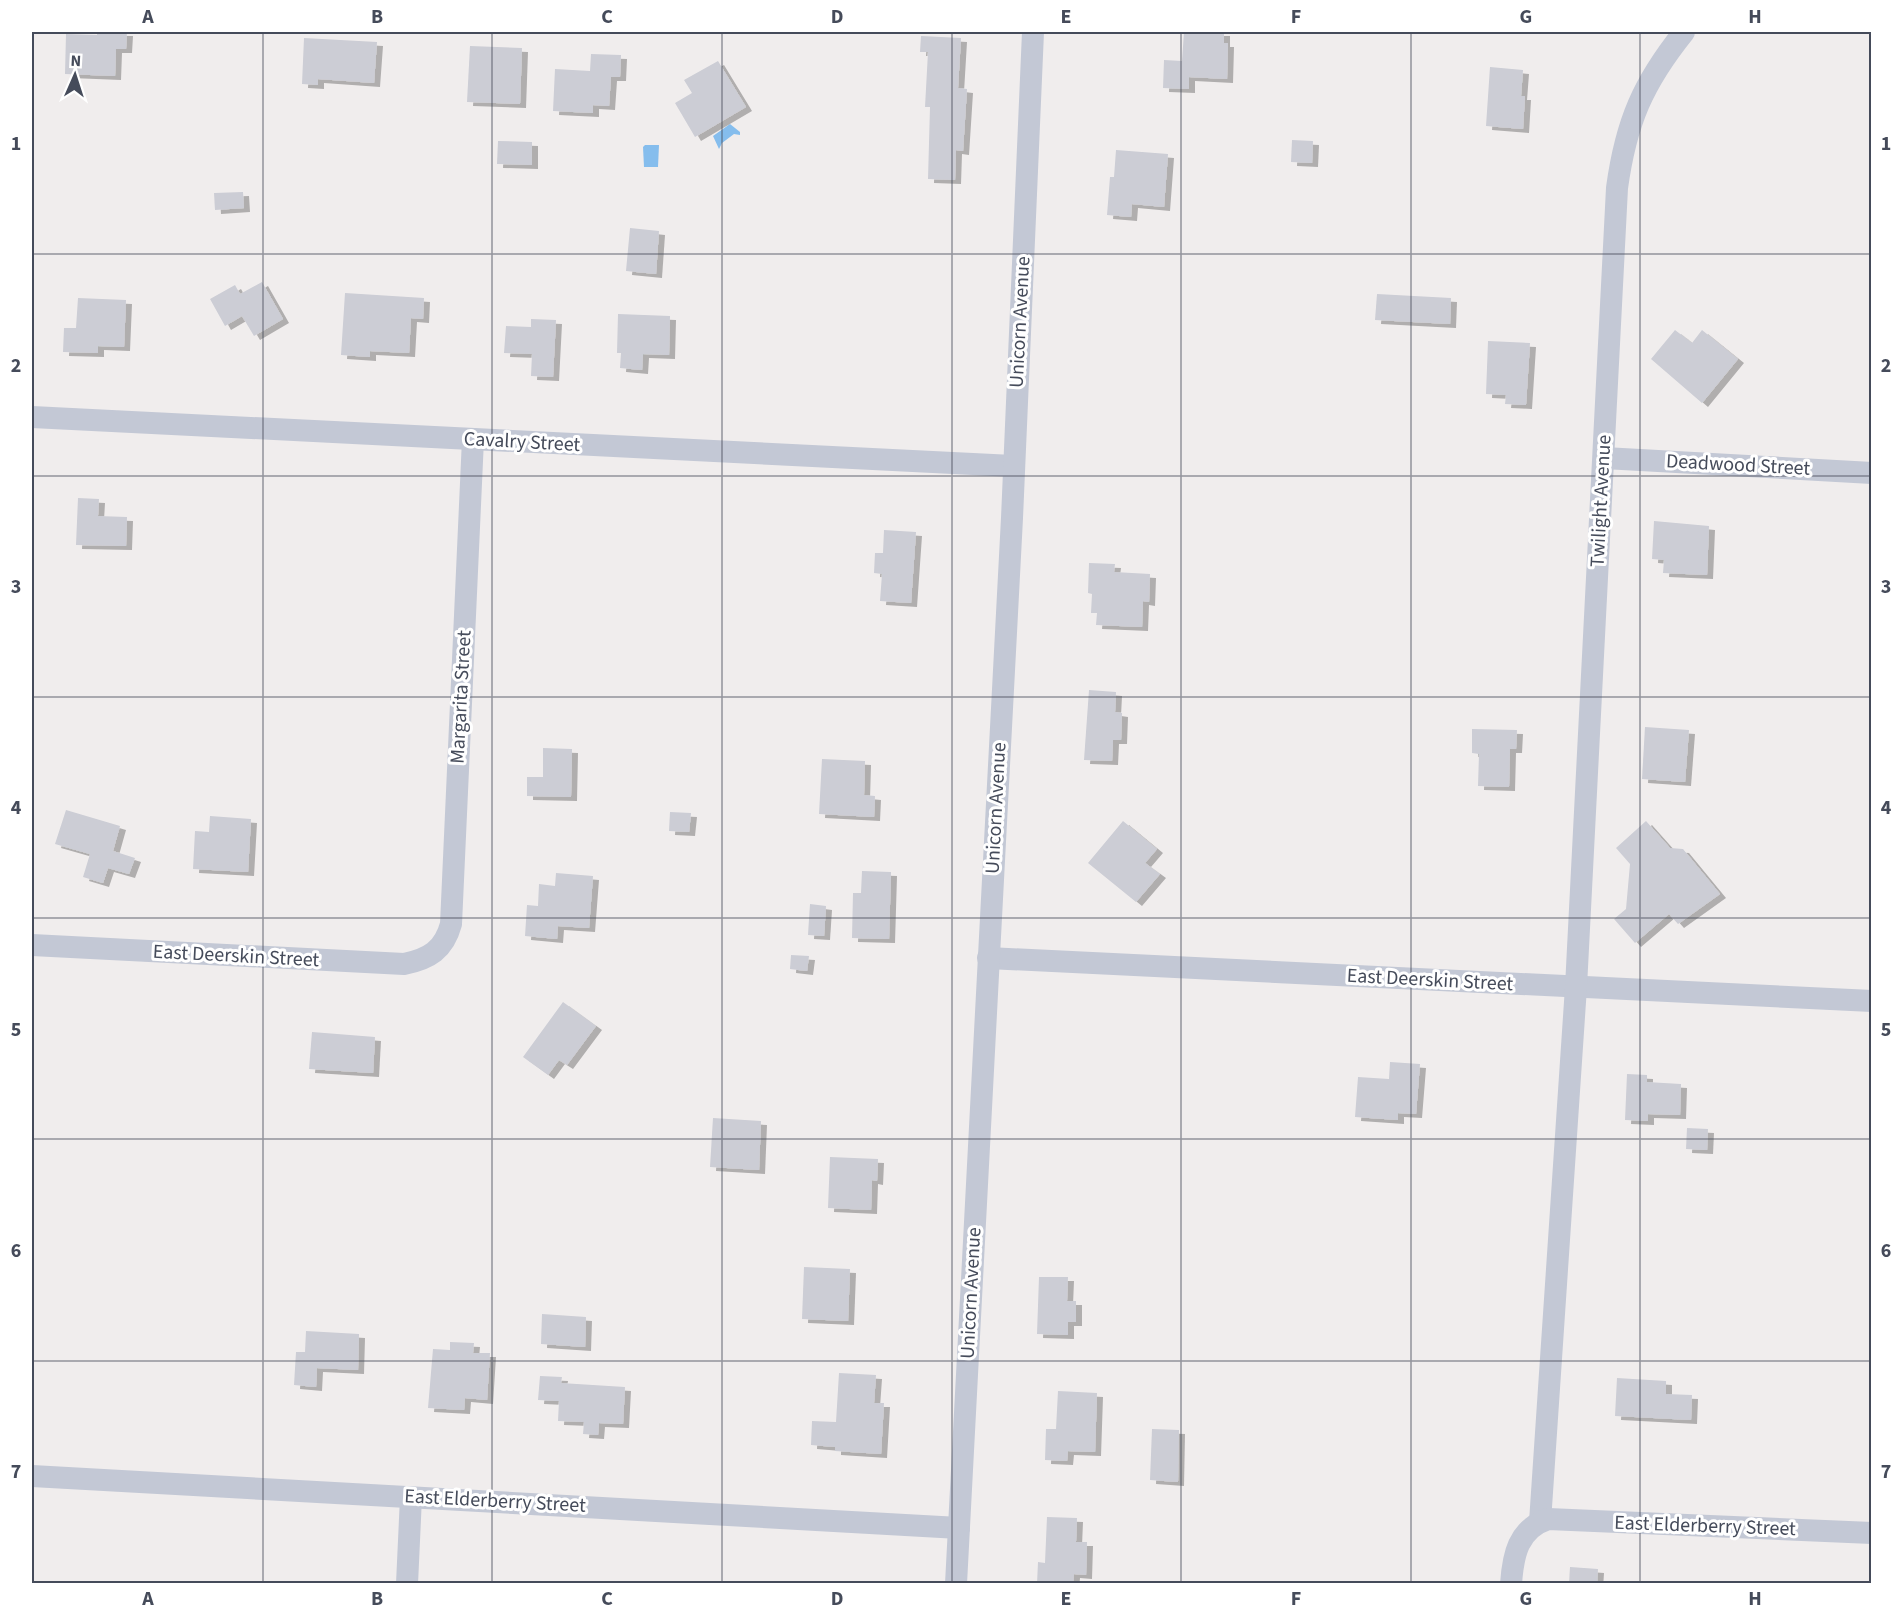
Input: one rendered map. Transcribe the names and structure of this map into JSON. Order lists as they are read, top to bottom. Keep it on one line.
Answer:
{"streets":{"street":["Unicorn Avenue","Cavalry Street","Deadwood Street","Twilight Avenue","Margarita Street","East Deerskin Street","East Elderberry Street"]},"crossings":[["Unicorn Avenue","Cavalry Street"],["Unicorn Avenue","East Deerskin Street"],["Unicorn Avenue","East Elderberry Street"],["Cavalry Street","Margarita Street"],["Deadwood Street","Twilight Avenue"],["Twilight Avenue","East Deerskin Street"],["Twilight Avenue","East Elderberry Street"],["Margarita Street","East Deerskin Street"]],"north":"top","grid":{"columns":["A","B","C","D","E","F","G","H"],"rows":["1","2","3","4","5","6","7"]}}
